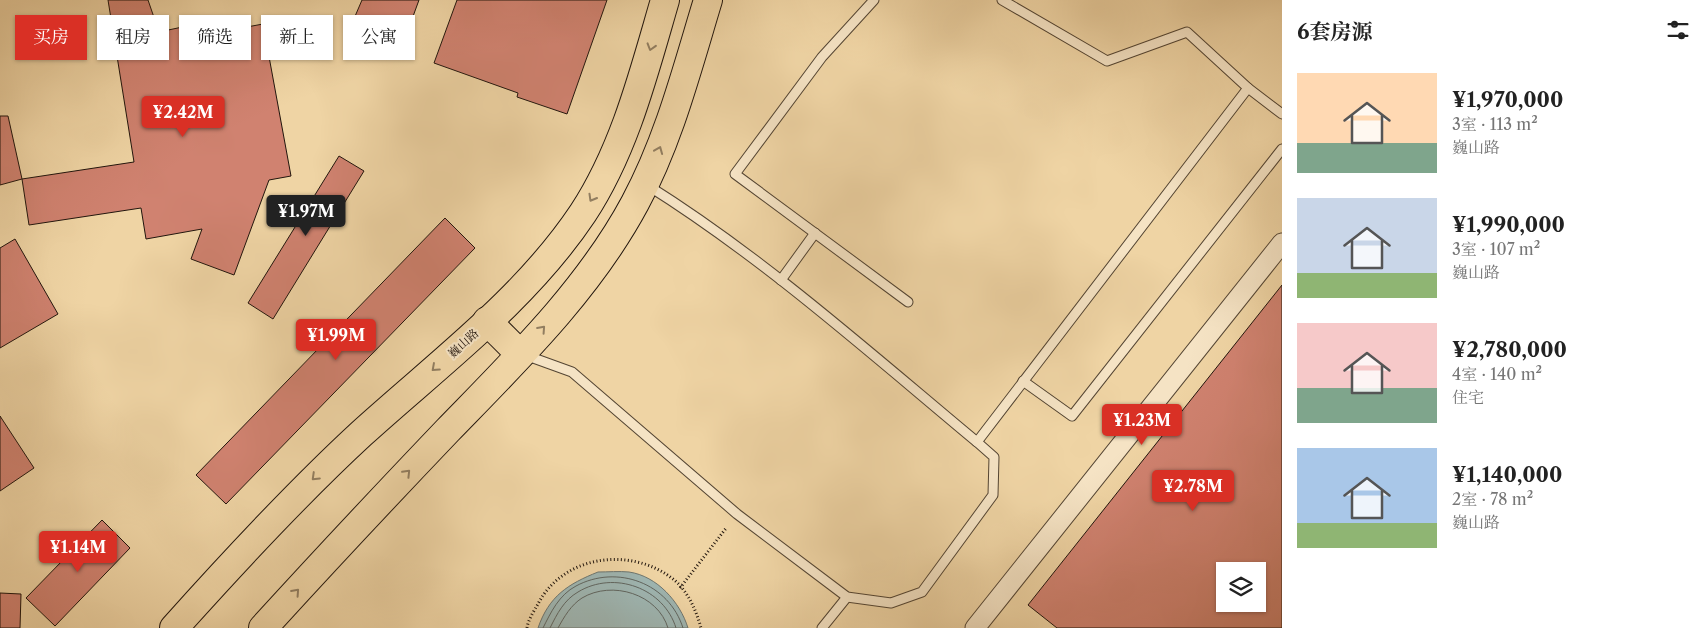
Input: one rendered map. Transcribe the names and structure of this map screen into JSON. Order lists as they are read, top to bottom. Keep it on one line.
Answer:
{"streets":{"highway":["巍山路"]},"page":{"heading":"6套房源","chip":["买房","租房","筛选","新上","公寓"],"list":[{"name":"¥1,970,000","note":"3室 · 113 m² · 巍山路"},{"name":"¥1,990,000","note":"3室 · 107 m² · 巍山路"},{"name":"¥2,780,000","note":"4室 · 140 m² · 住宅"},{"name":"¥1,140,000","note":"2室 · 78 m² · 巍山路"}],"price":["¥2.42M","¥1.97M","¥1.99M","¥1.23M","¥2.78M","¥1.14M"]}}
